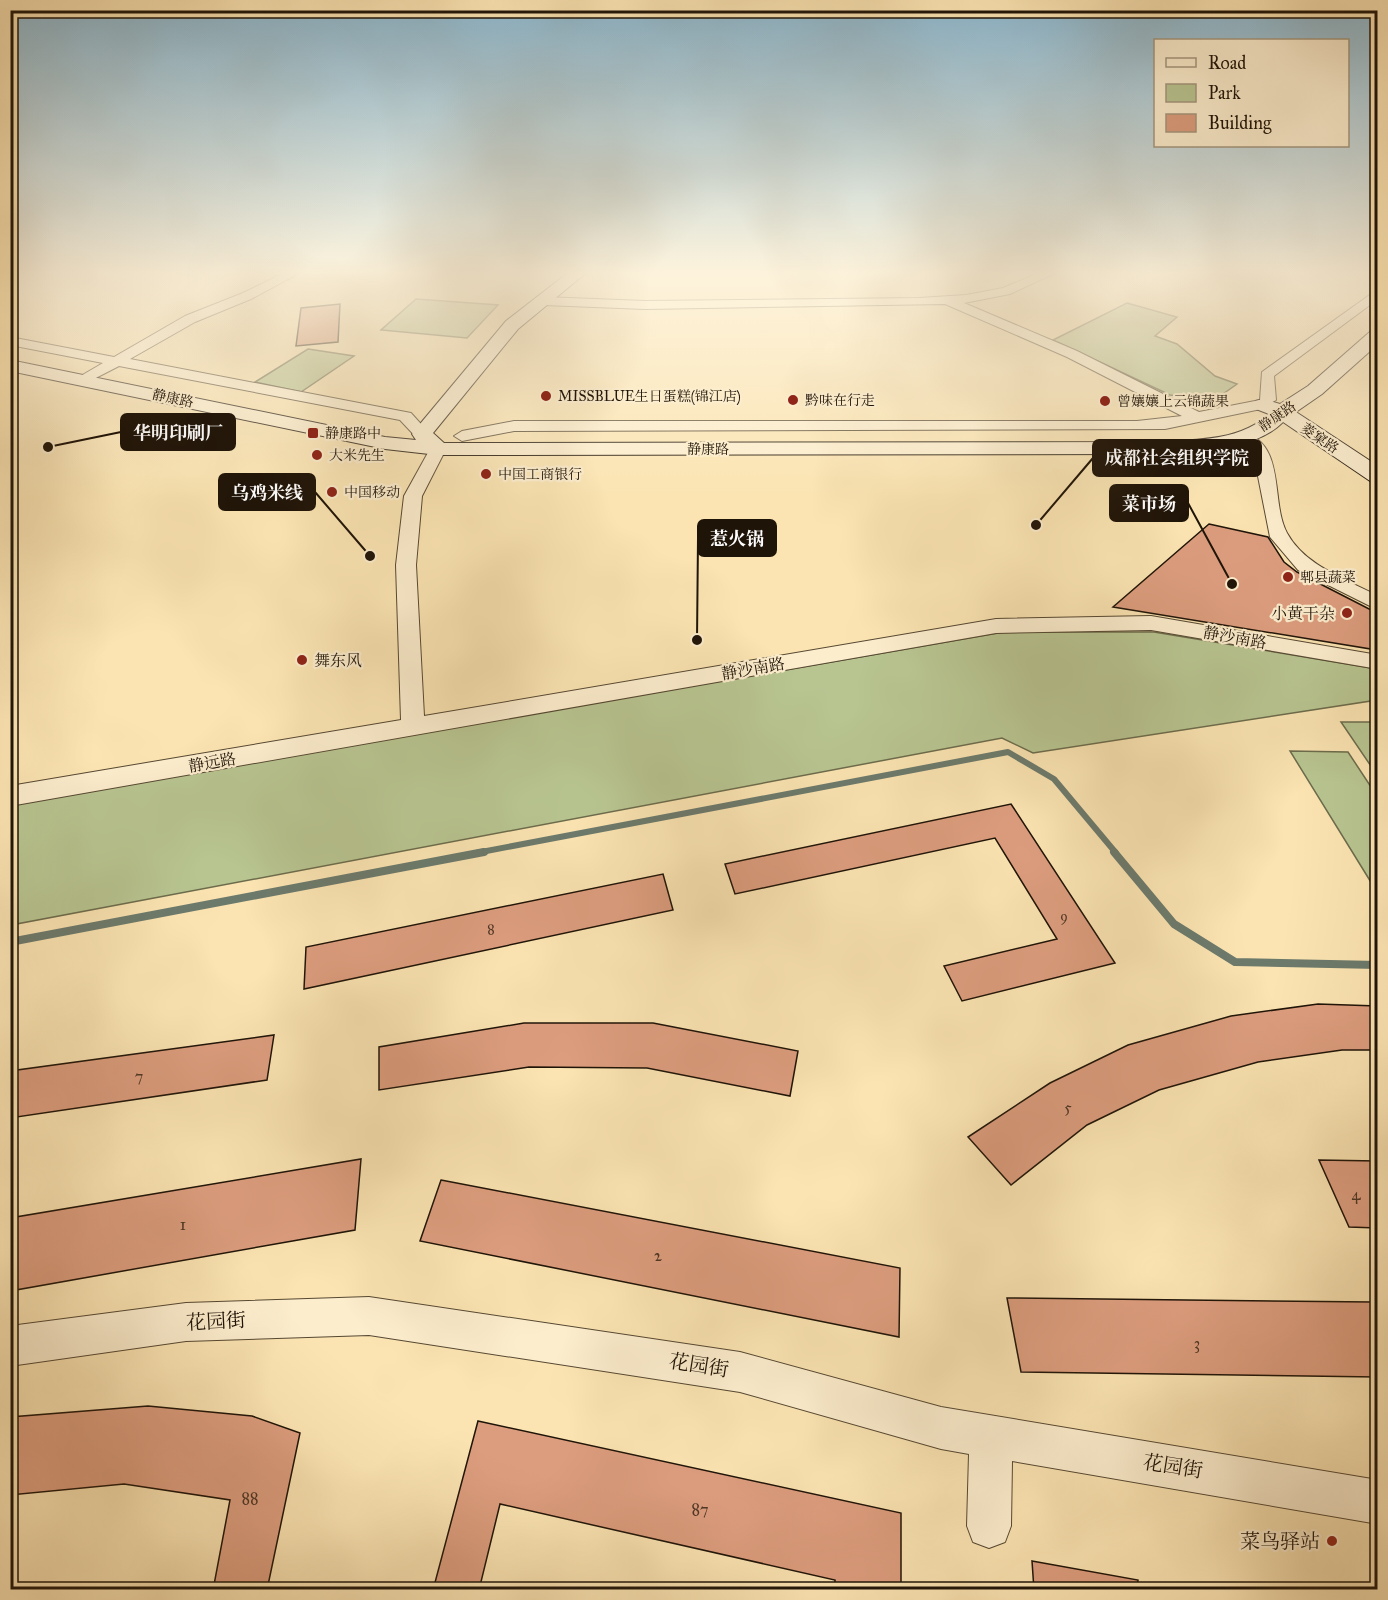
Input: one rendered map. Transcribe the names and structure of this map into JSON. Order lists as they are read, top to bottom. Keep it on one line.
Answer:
{"streets":{"main road":["静康路","菱窠路"],"street":["静沙南路","静远路","花园街"]},"crossings":[["静康路","菱窠路"],["静沙南路","静远路"]],"places":{"other":["MISSBLUE生日蛋糕(锦江店)","黔味在行走","曾孃孃上云锦蔬果","华明印刷厂","大米先生","中国工商银行","中国移动","成都社会组织学院","乌鸡米线","郫县蔬菜","菜市场","小黄干杂","惹火锅","舞东风","菜鸟驿站"],"transit":["静康路中"]},"house_numbers":["9","8","7","5","4","1","2","3","88","87"],"legend":["Road","Park","Building"]}
